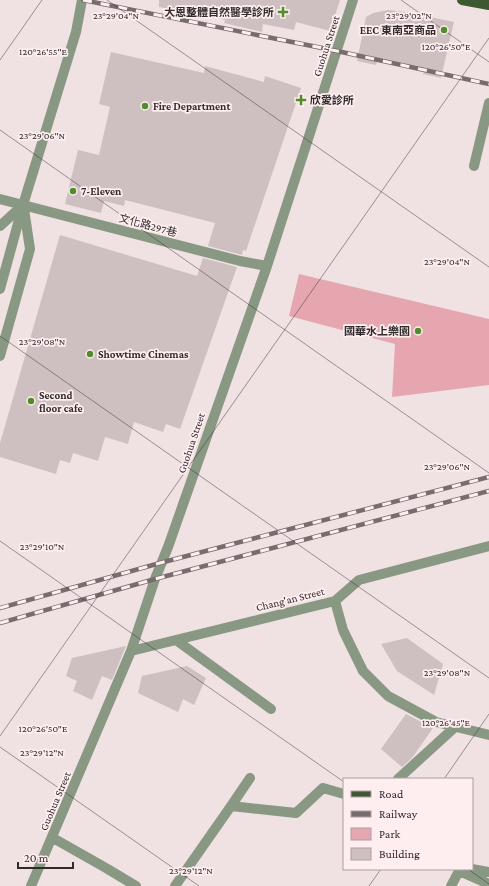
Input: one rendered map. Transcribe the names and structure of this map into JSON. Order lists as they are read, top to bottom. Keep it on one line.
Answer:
{"streets":{"street":["Guohua Street","文化路297巷","Chang'an Street"]},"crossings":[["Guohua Street","文化路297巷"],["Guohua Street","Chang'an Street"]],"places":{"health":["大恩整體自然醫學診所","欣愛診所"],"other":["EEC 東南亞商品","Fire Department","7-Eleven","國華水上樂園","Showtime Cinemas","Second floor cafe"]},"legend":["Road","Railway","Park","Building"],"scale_bar":"20 m","coordinates":["23°29'04\"N","23°29'02\"N","120°26'50\"E","120°26'55\"E","23°29'06\"N","23°29'08\"N","23°29'10\"N","120°26'45\"E","23°29'12\"N"]}
